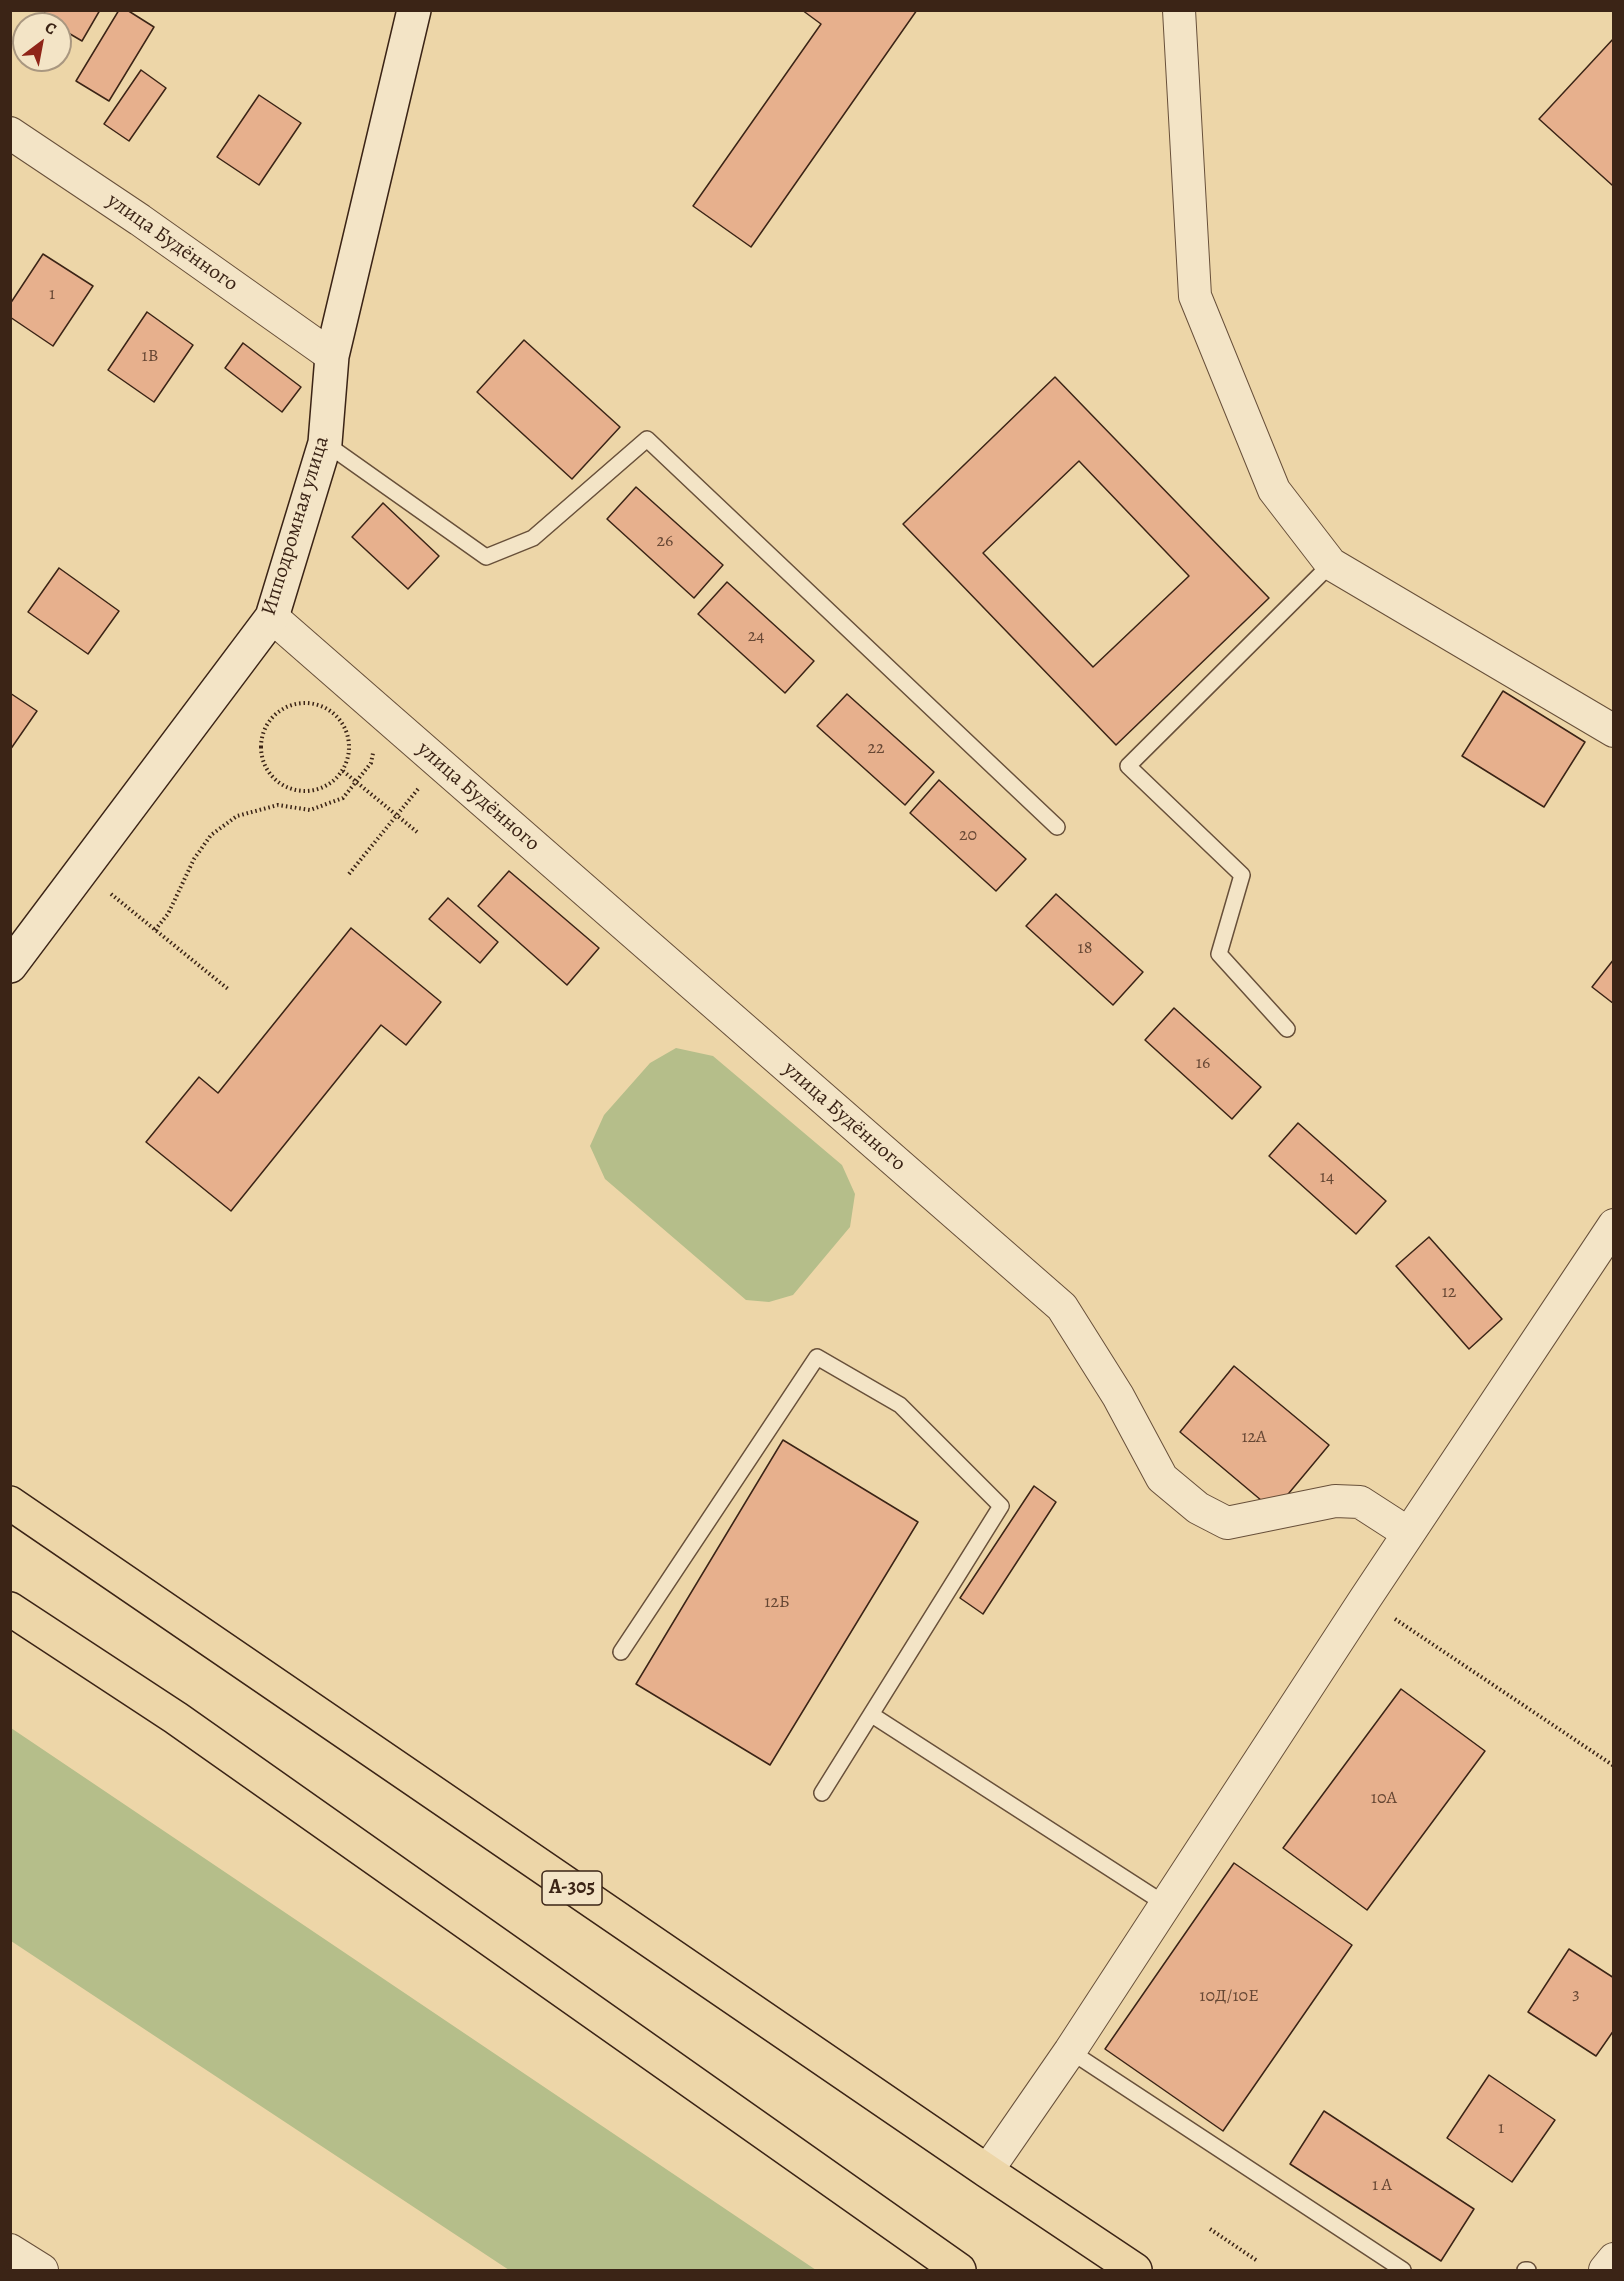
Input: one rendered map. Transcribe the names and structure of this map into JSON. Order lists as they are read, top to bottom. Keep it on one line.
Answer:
{"streets":{"highway":["А-305"],"street":["улица Будённого","Ипподромная улица"]},"crossings":[["улица Будённого","Ипподромная улица"]],"house_numbers":["1","1В","26","24","22","20","18","16","14","12","12А","12Б","10А","3","10Д/10Е","1","1 А"],"north":"top right"}
